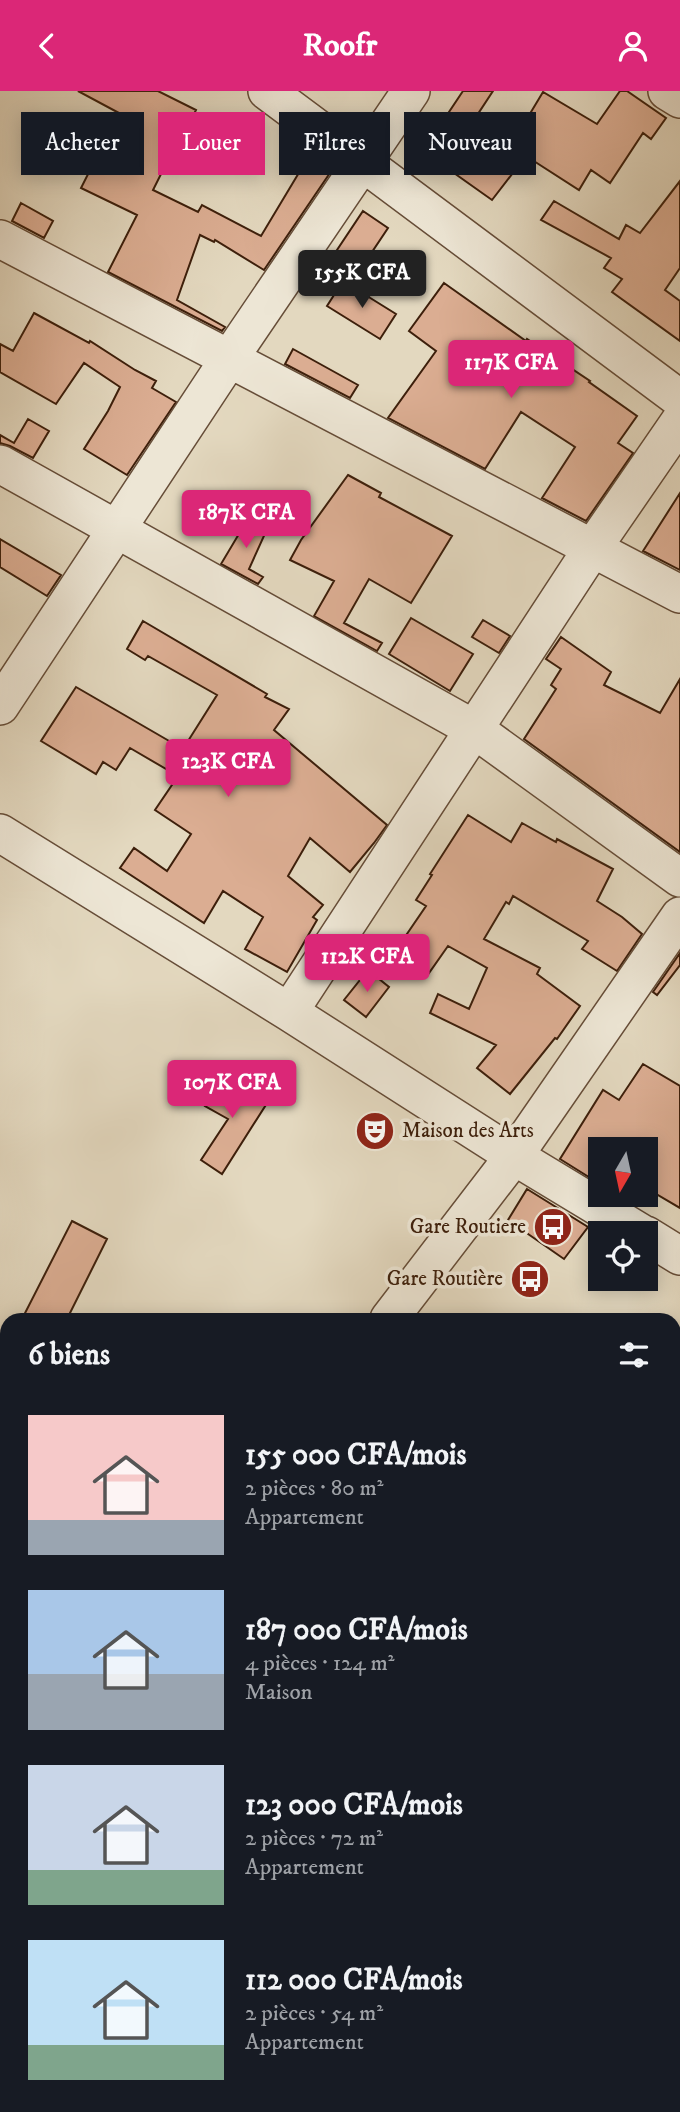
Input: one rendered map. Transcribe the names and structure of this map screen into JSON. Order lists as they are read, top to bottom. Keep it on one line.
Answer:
{"places":{"theatre":["Maison des Arts"],"bus stop":["Gare Routiere","Gare Routière"]},"north":"bottom","page":{"header":"Roofr","chip":["Acheter","Louer","Filtres","Nouveau"],"price":["155K CFA","117K CFA","187K CFA","123K CFA","112K CFA","107K CFA"],"heading":"6 biens","list":[{"name":"155 000 CFA/mois","note":"2 pièces · 80 m² · Appartement"},{"name":"187 000 CFA/mois","note":"4 pièces · 124 m² · Maison"},{"name":"123 000 CFA/mois","note":"2 pièces · 72 m² · Appartement"},{"name":"112 000 CFA/mois","note":"2 pièces · 54 m² · Appartement"}]}}
